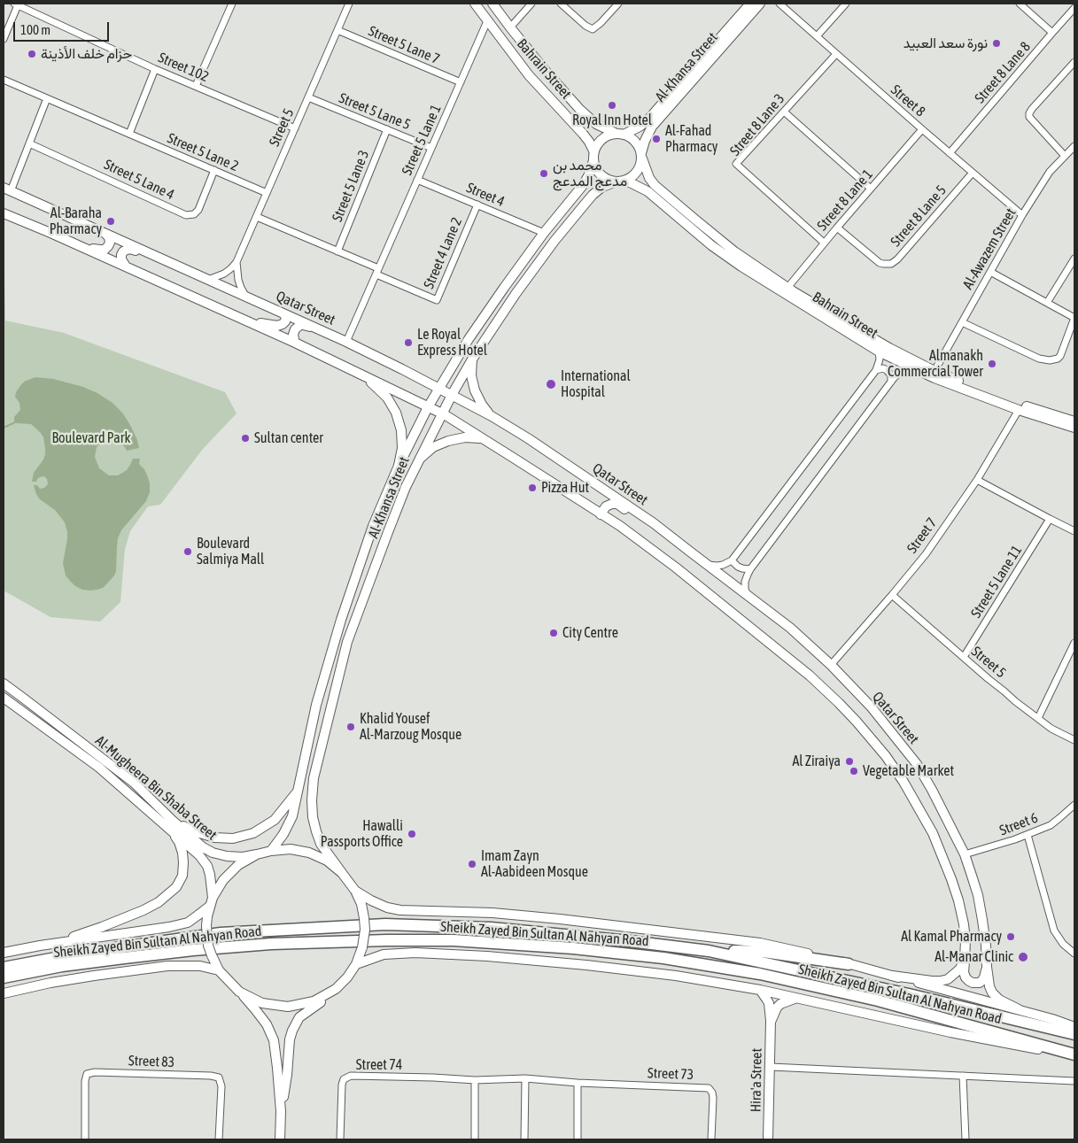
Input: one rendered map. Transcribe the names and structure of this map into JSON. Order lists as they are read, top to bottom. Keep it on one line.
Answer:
{"streets":{"highway":["Sheikh Zayed Bin Sultan Al Nahyan Road"],"main road":["Al-Khansa Street","Bahrain Street","Qatar Street","Al-Mugheera Bin Shaba Street","Hira'a Street"],"street":["Street 5 Lane 7","Street 102","Street 8 Lane 8","Street 8","Street 5 Lane 5","Street 8 Lane 3","Street 5","Street 5 Lane 1","Street 5 Lane 2","Street 5 Lane 4","Street 5 Lane 3","Street 4","Street 8 Lane 1","Street 8 Lane 5","Al-Awazem Street","Street 4 Lane 2","Street 7","Street 5 Lane 11","Street 6","Street 83","Street 74","Street 73"]},"crossings":[["Street 5 Lane 7","Street 5"],["Street 5 Lane 7","Street 5 Lane 1"],["Street 102","Street 5"],["Al-Khansa Street","Bahrain Street"],["Al-Khansa Street","Street 4"],["Al-Khansa Street","Qatar Street"],["Al-Khansa Street","Al-Mugheera Bin Shaba Street"],["Bahrain Street","Street 5 Lane 1"],["Bahrain Street","Street 8 Lane 1"],["Bahrain Street","Al-Awazem Street"],["Bahrain Street","Street 7"],["Street 8 Lane 8","Street 8"],["Street 8","Street 8 Lane 3"],["Street 8","Street 8 Lane 1"],["Street 8","Street 8 Lane 5"],["Street 8","Al-Awazem Street"],["Street 5 Lane 5","Street 5"],["Street 5 Lane 5","Street 5 Lane 1"],["Street 5 Lane 5","Street 5 Lane 3"],["Street 8 Lane 3","Street 8 Lane 1"],["Street 5","Street 5 Lane 2"],["Street 5","Qatar Street"],["Street 5","Street 7"],["Street 5","Street 5 Lane 11"],["Street 5 Lane 1","Street 4"],["Street 5 Lane 1","Street 4 Lane 2"],["Street 5 Lane 1","Qatar Street"],["Street 5 Lane 2","Street 5 Lane 4"],["Street 4","Street 4 Lane 2"],["Street 8 Lane 1","Street 8 Lane 5"],["Qatar Street","Street 7"],["Qatar Street","Street 6"],["Street 74","Street 73"]],"parks":["Boulevard Park"],"places":["نورة سعد العبيد","حزام خلف الأذينة","Royal Inn Hotel","Al-Fahad Pharmacy","محمد بن مدعج المدعج","Al-Baraha Pharmacy","Le Royal Express Hotel","Almanakh Commercial Tower","International Hospital","Sultan center","Pizza Hut","Boulevard Salmiya Mall","City Centre","Khalid Yousef Al-Marzoug Mosque","Al Ziraiya","Vegetable Market","Hawalli Passports Office","Imam Zayn Al-Aabideen Mosque","Al Kamal Pharmacy","Al-Manar Clinic"],"scale_bar":"100 m"}
